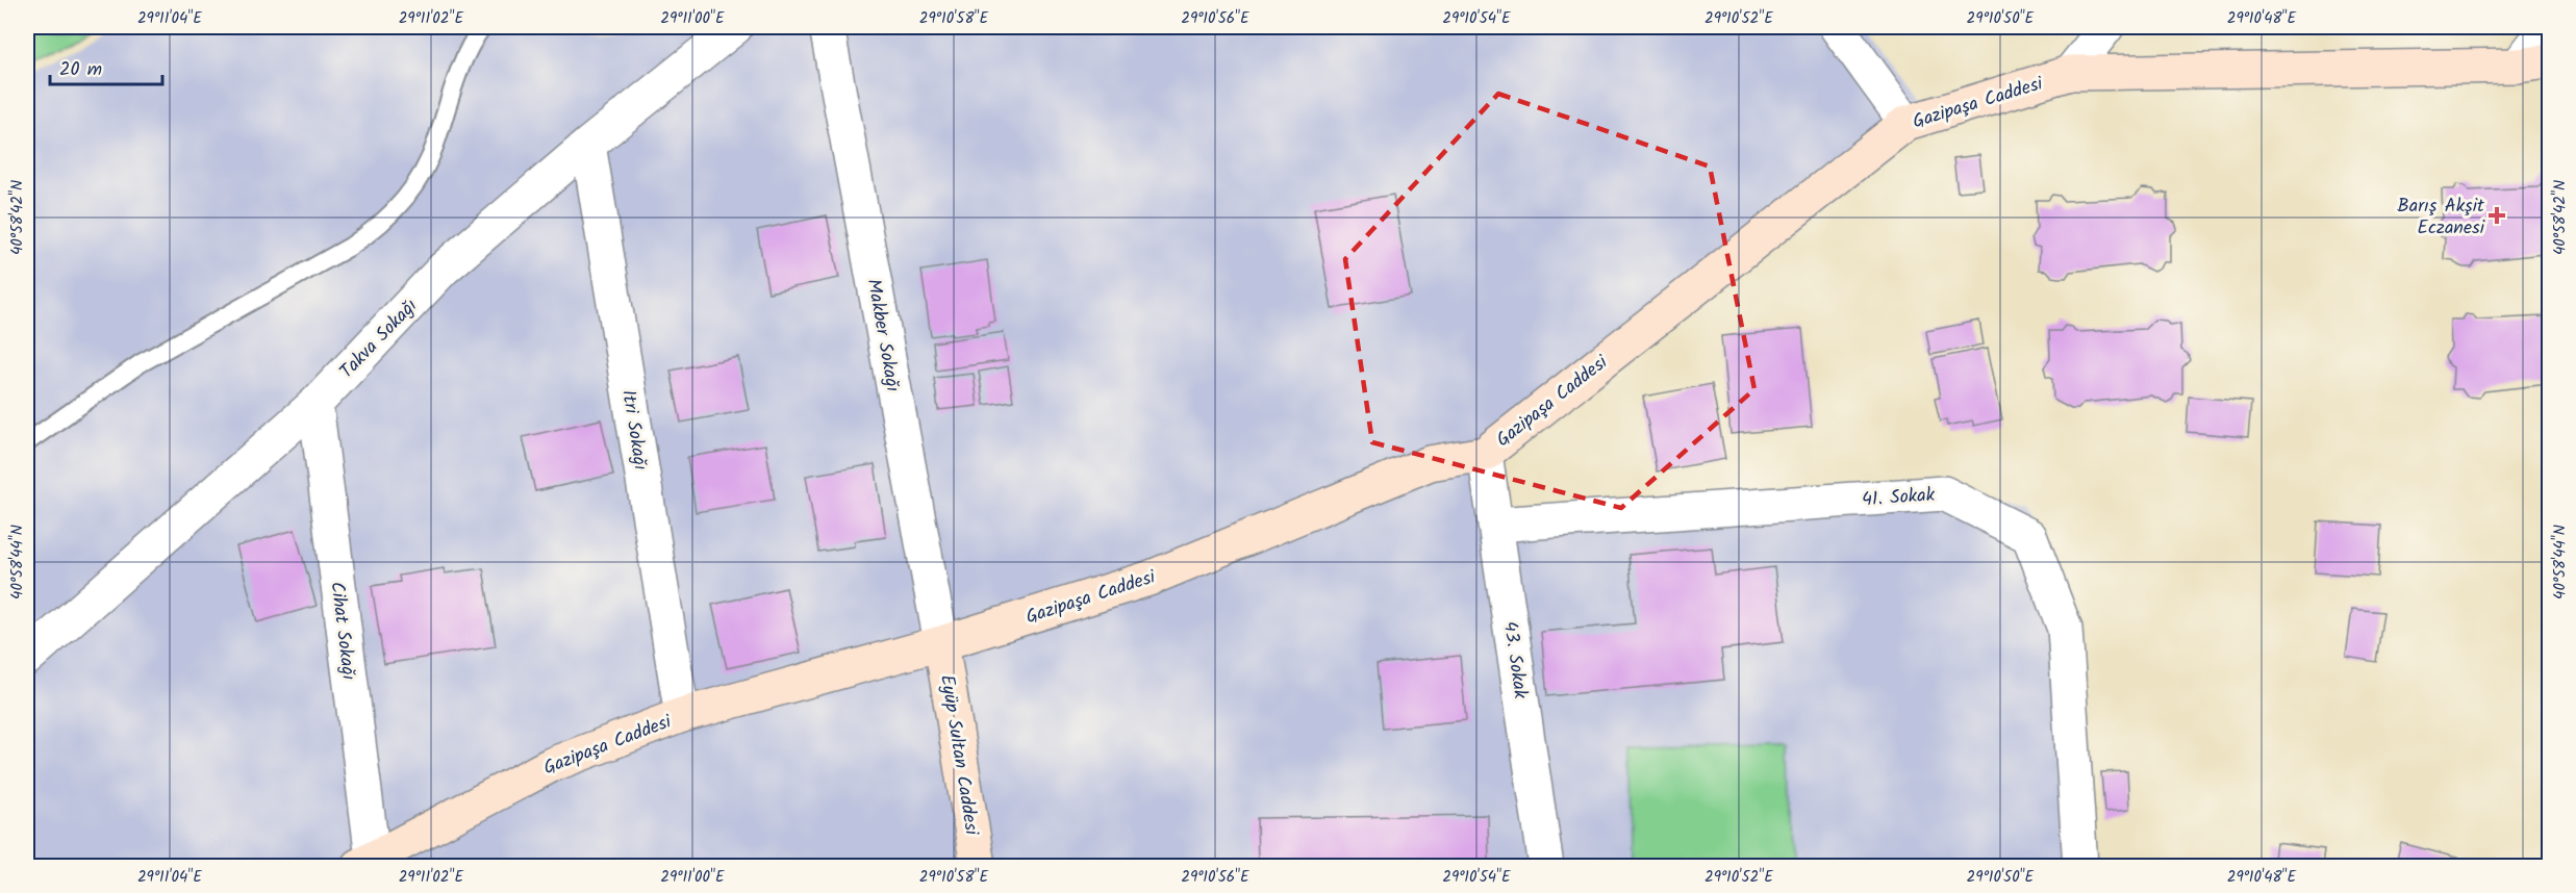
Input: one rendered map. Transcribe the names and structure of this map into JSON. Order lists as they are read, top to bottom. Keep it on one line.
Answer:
{"streets":{"street":["Gazipaşa Caddesi","Makber Sokağı","Takva Sokağı","Itri Sokağı","41. Sokak","Cihat Sokağı","43. Sokak","Eyüp Sultan Caddesi"]},"crossings":[["Gazipaşa Caddesi","Makber Sokağı"],["Gazipaşa Caddesi","Itri Sokağı"],["Gazipaşa Caddesi","Cihat Sokağı"],["Gazipaşa Caddesi","43. Sokak"],["Gazipaşa Caddesi","Eyüp Sultan Caddesi"],["Makber Sokağı","Eyüp Sultan Caddesi"],["Takva Sokağı","Itri Sokağı"],["Takva Sokağı","Cihat Sokağı"],["41. Sokak","43. Sokak"]],"places":{"health":["Barış Akşit Eczanesi"]},"scale_bar":"20 m","coordinates":["29°11'04\"E","29°11'02\"E","29°11'00\"E","29°10'58\"E","29°10'56\"E","29°10'54\"E","29°10'52\"E","29°10'50\"E","29°10'48\"E","40°58'42\"N","40°58'44\"N"]}
